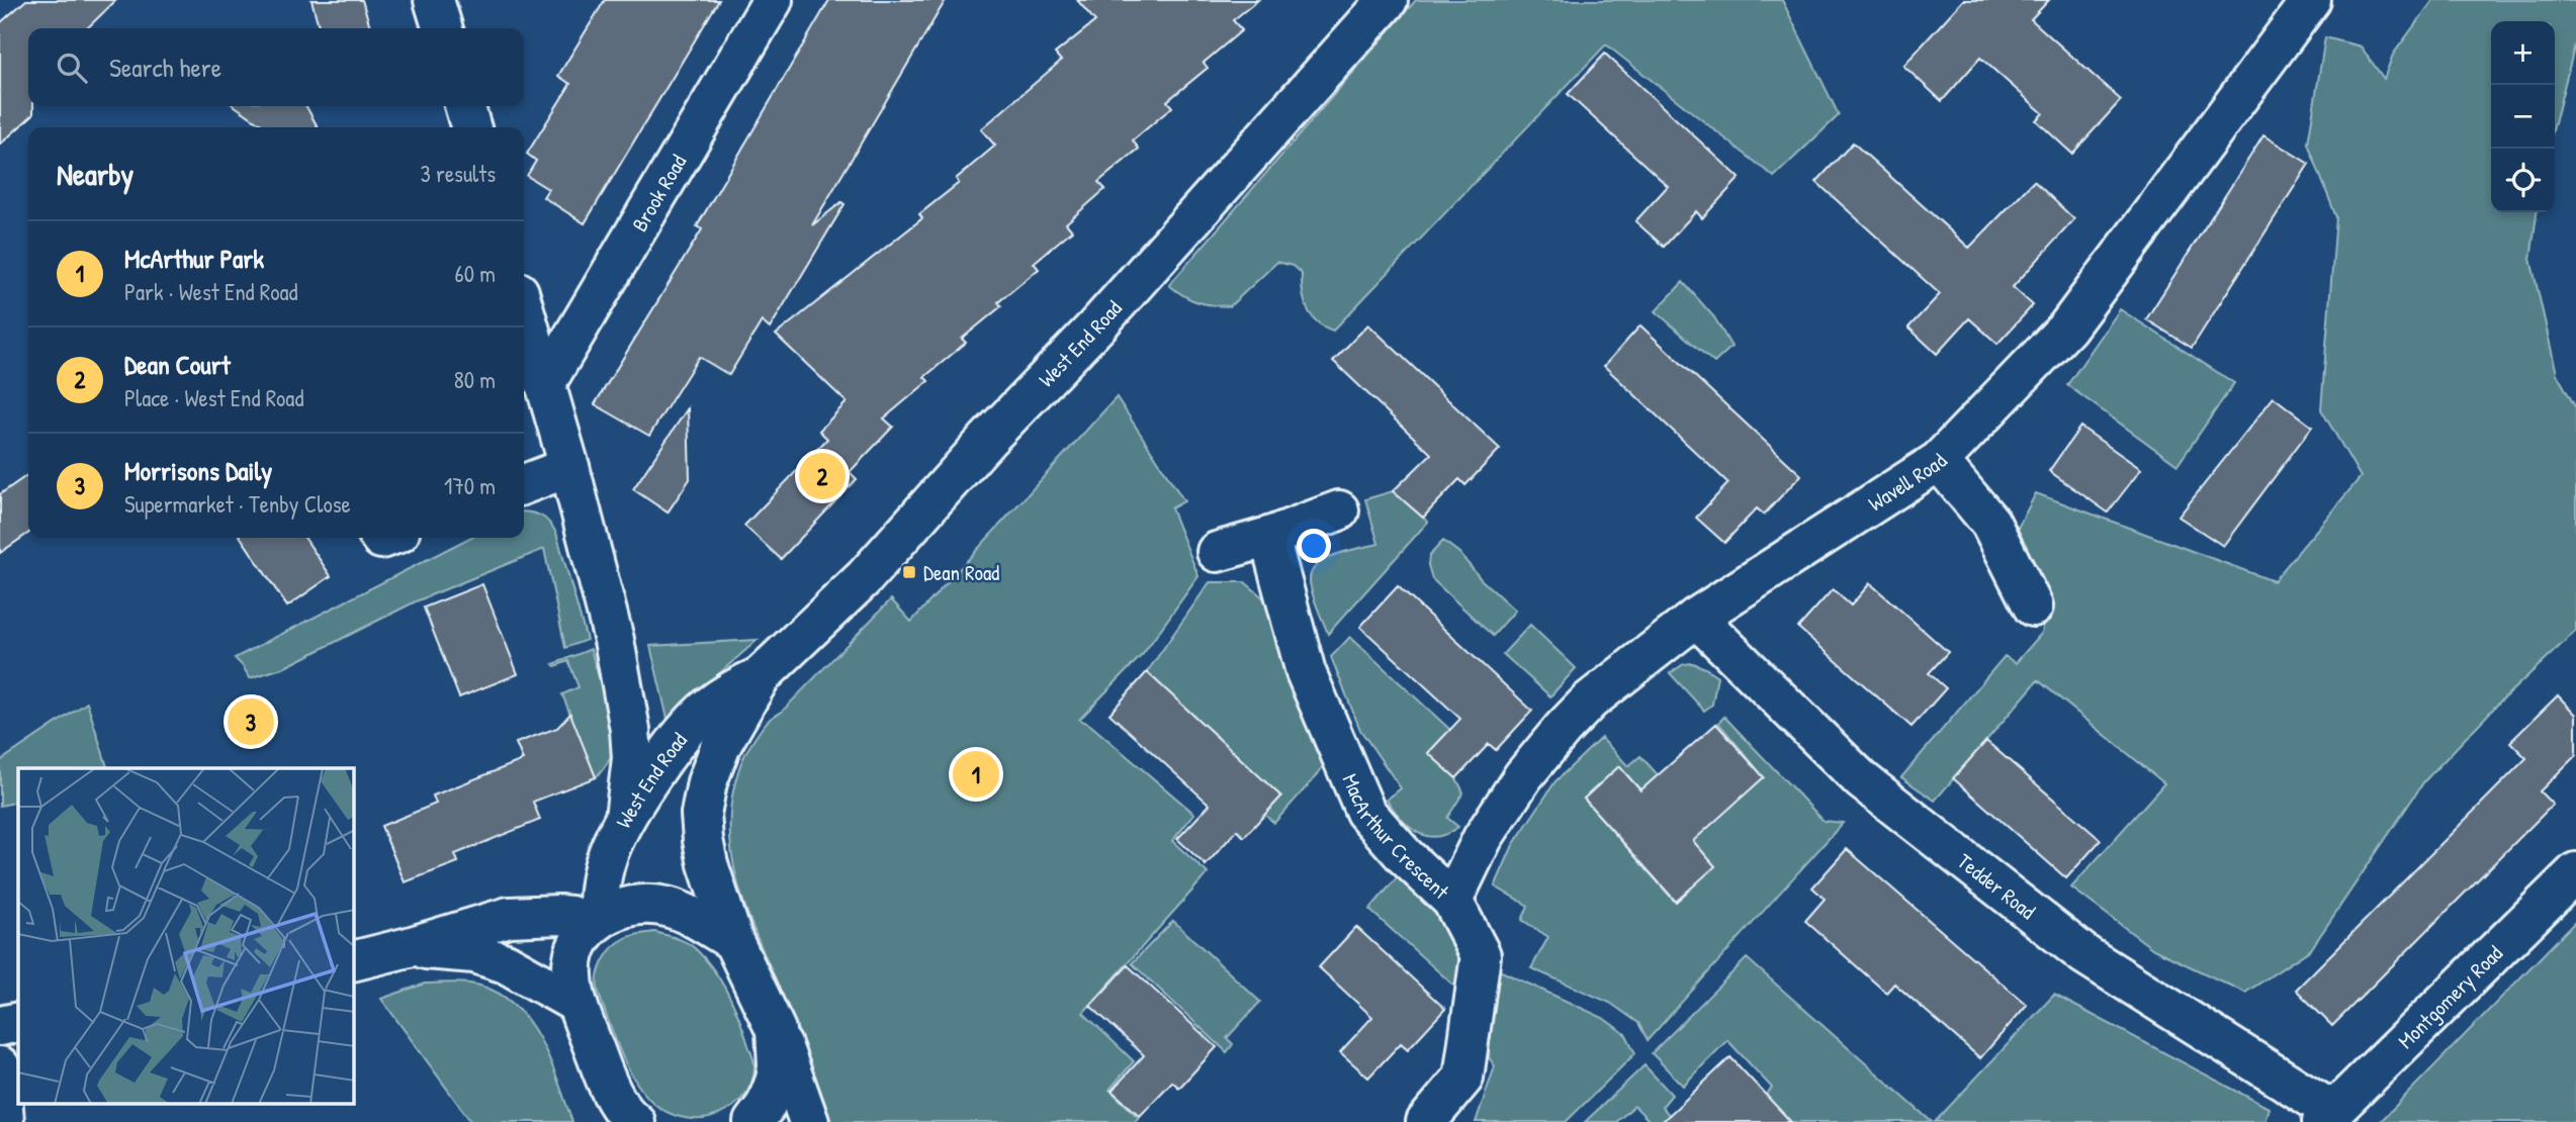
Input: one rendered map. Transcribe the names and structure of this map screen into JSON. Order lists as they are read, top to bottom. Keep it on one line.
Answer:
{"streets":{"street":["Brook Road","West End Road","Wavell Road","MacArthur Crescent","Tedder Road","Montgomery Road"]},"crossings":[["Wavell Road","MacArthur Crescent"],["Wavell Road","Tedder Road"],["Tedder Road","Montgomery Road"]],"places":{"transit":["Dean Road"]},"page":{"map_buttons":["+","−"],"search":"Search here","heading":["Nearby","3 results"],"list":[{"mark":"1","name":"McArthur Park","note":"Park · West End Road","value":"60 m"},{"mark":"2","name":"Dean Court","note":"Place · West End Road","value":"80 m"},{"mark":"3","name":"Morrisons Daily","note":"Supermarket · Tenby Close","value":"170 m"}],"pins":["2","3","1"]}}
